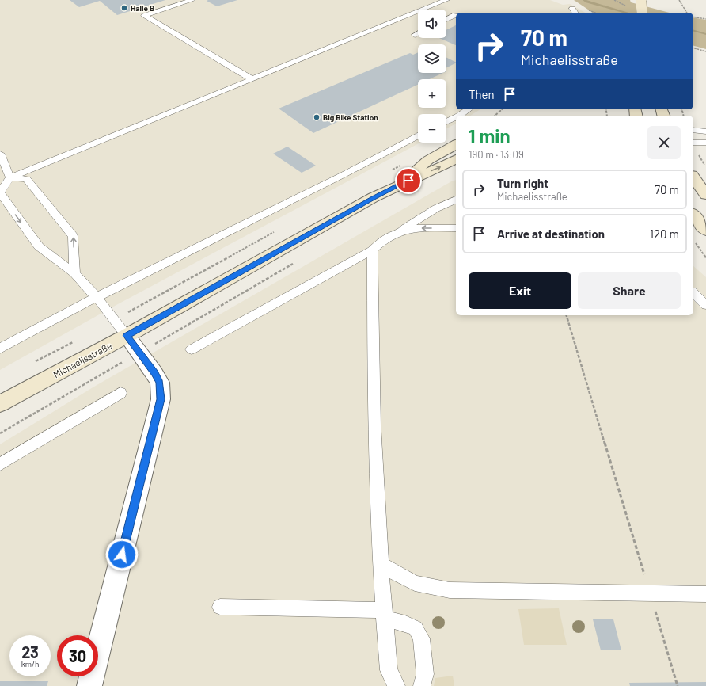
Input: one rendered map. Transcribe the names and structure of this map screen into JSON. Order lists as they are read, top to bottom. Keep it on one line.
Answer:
{"streets":{"street":["Michaelisstraße"]},"places":["Halle B","Big Bike Station"],"page":{"map_buttons":["+","−"],"turn":["70 m","Michaelisstraße"],"then":"Then","heading":["1 min","190 m · 13:09"],"list":[{"name":"Turn right","note":"Michaelisstraße","value":"70 m"},{"name":"Arrive at destination","value":"120 m"}],"buttons":["Exit","Share"],"speed":"23 km/h","limit":"30"}}
